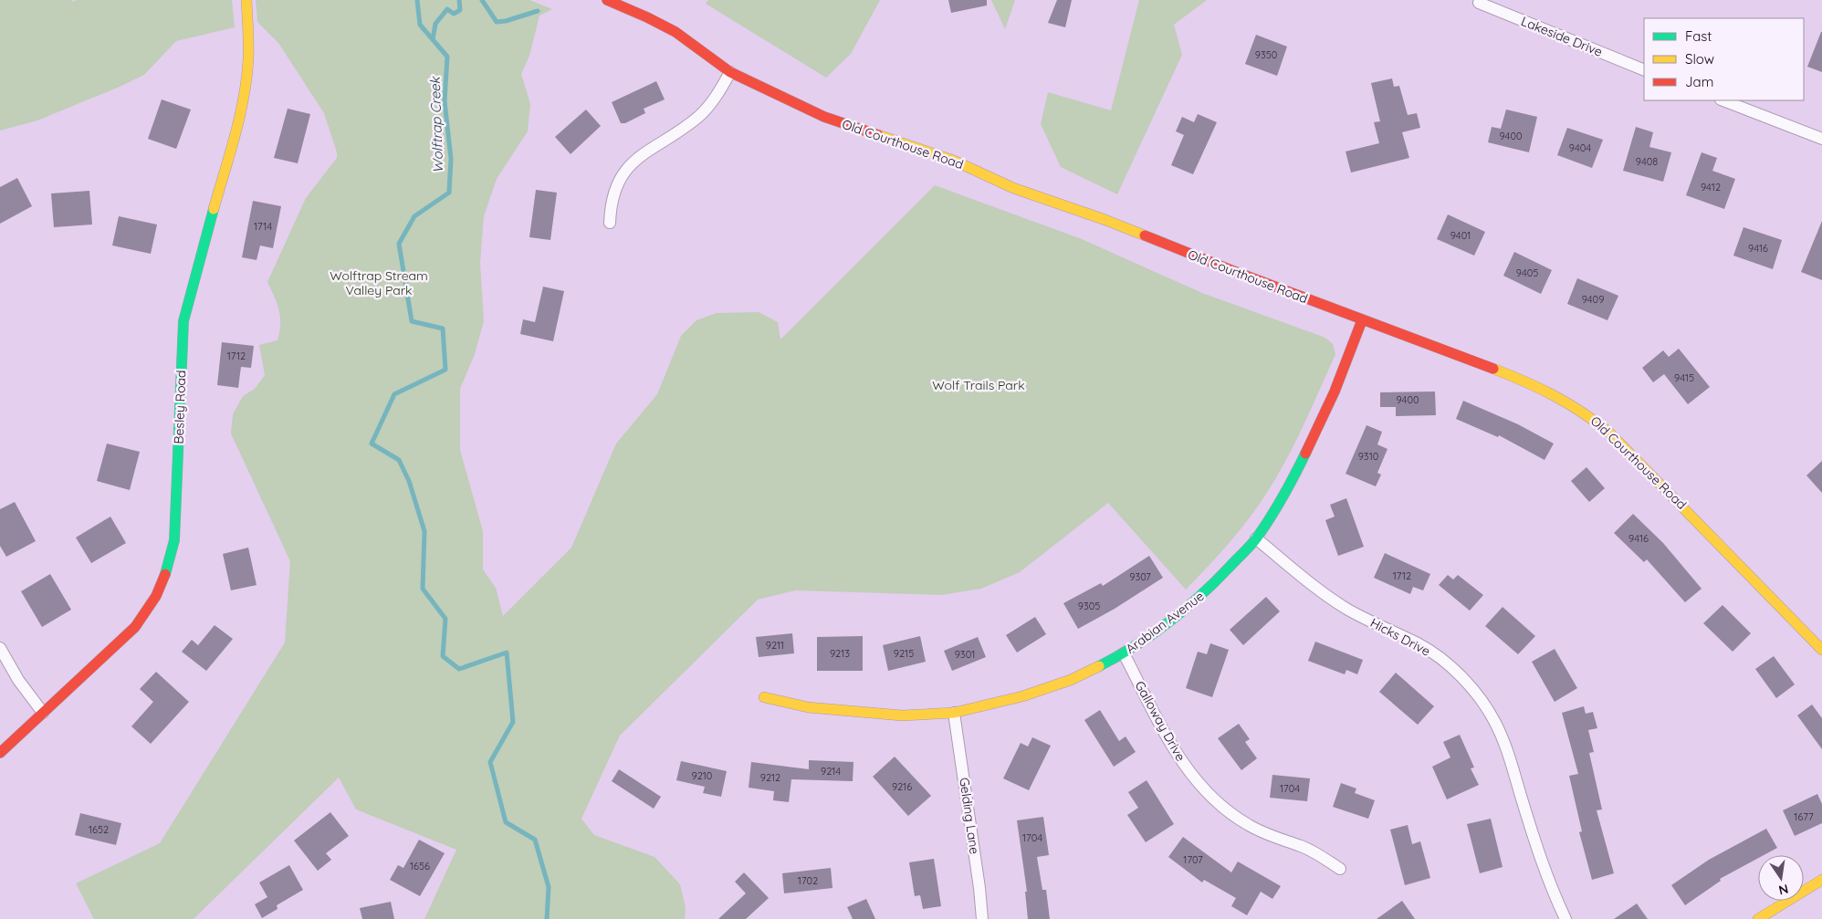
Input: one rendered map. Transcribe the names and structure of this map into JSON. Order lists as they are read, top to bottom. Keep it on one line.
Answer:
{"streets":{"street":["Lakeside Drive","Old Courthouse Road","Besley Road","Arabian Avenue","Hicks Drive","Galloway Drive","Gelding Lane"]},"crossings":[["Old Courthouse Road","Arabian Avenue"],["Arabian Avenue","Hicks Drive"],["Arabian Avenue","Galloway Drive"],["Arabian Avenue","Gelding Lane"]],"water":["Wolftrap Creek"],"parks":["Wolftrap Stream Valley Park","Wolf Trails Park"],"house_numbers":["9350","9400","9404","9408","9412","1714","9401","9416","9405","9409","1712","9415","9400","9310","9416","1712","9307","9305","9211","9213","9215","9301","9214","9210","9212","9216","1704","1677","1652","1704","1707","1656","1702"],"legend":["Fast","Slow","Jam"],"north":"bottom"}
